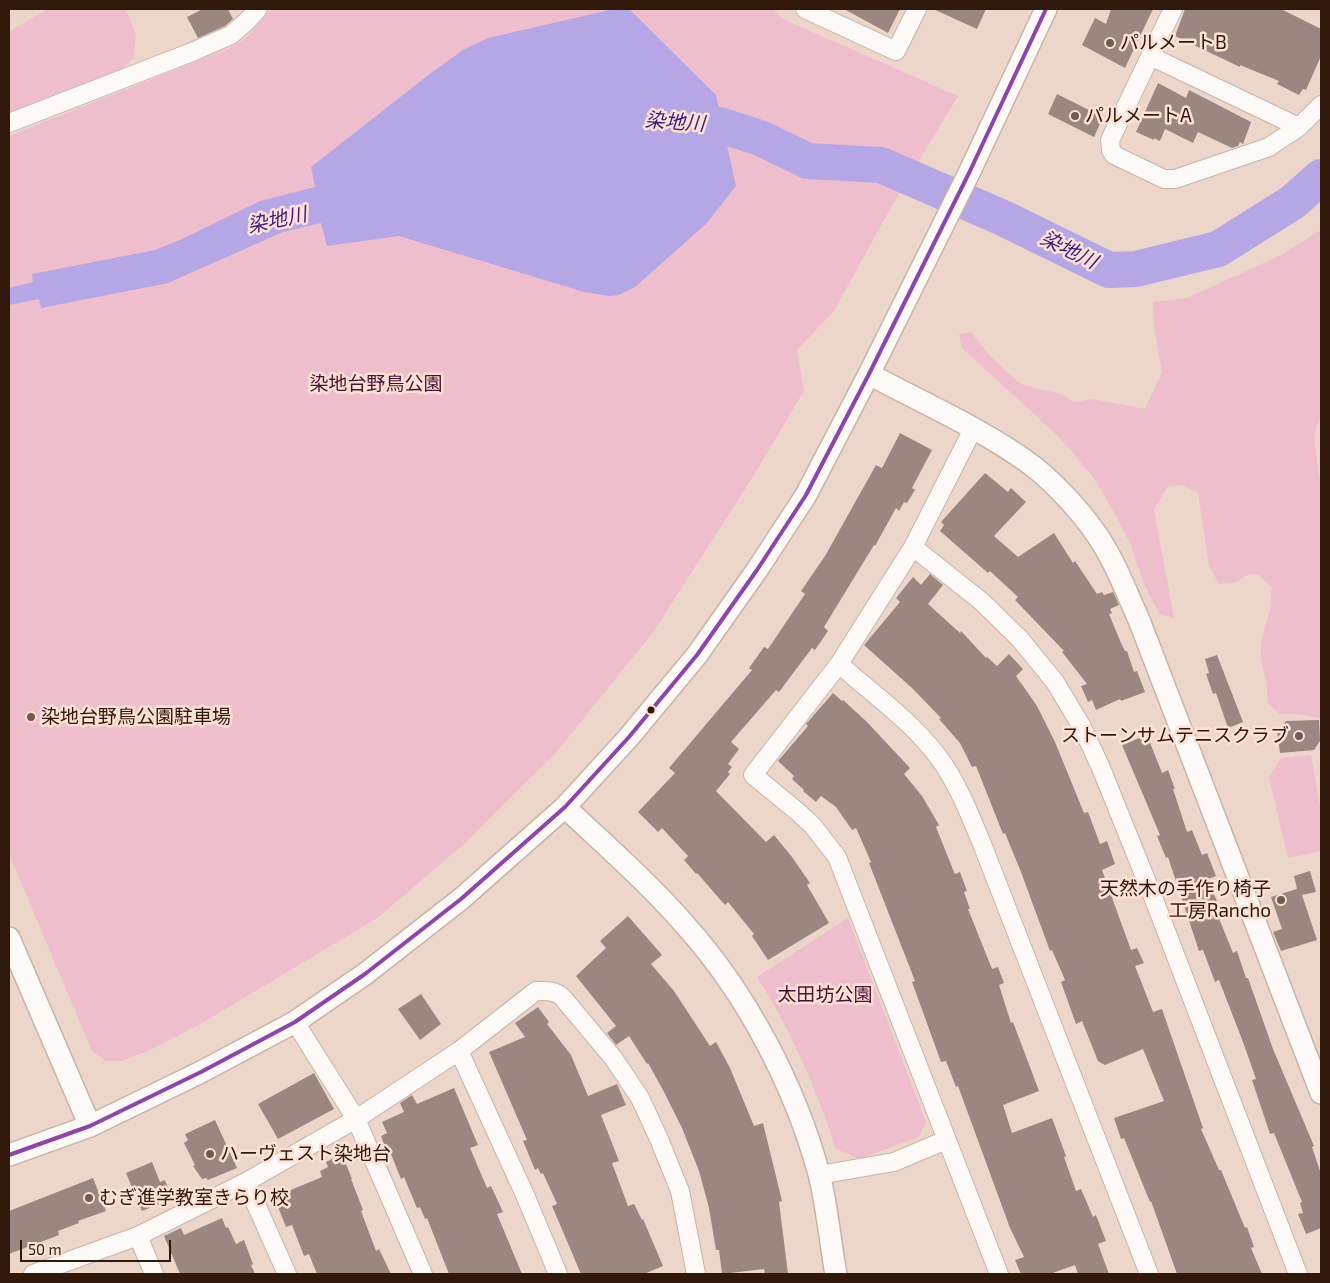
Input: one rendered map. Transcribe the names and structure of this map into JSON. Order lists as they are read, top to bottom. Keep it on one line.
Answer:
{"water":["染地川"],"parks":["染地台野鳥公園","太田坊公園"],"places":["パルメートB","パルメートA","染地台野鳥公園駐車場","ストーンサムテニスクラブ","天然木の手作り椅子 工房Rancho","ハーヴェスト染地台","むぎ進学教室きらり校"],"scale_bar":"50 m"}
